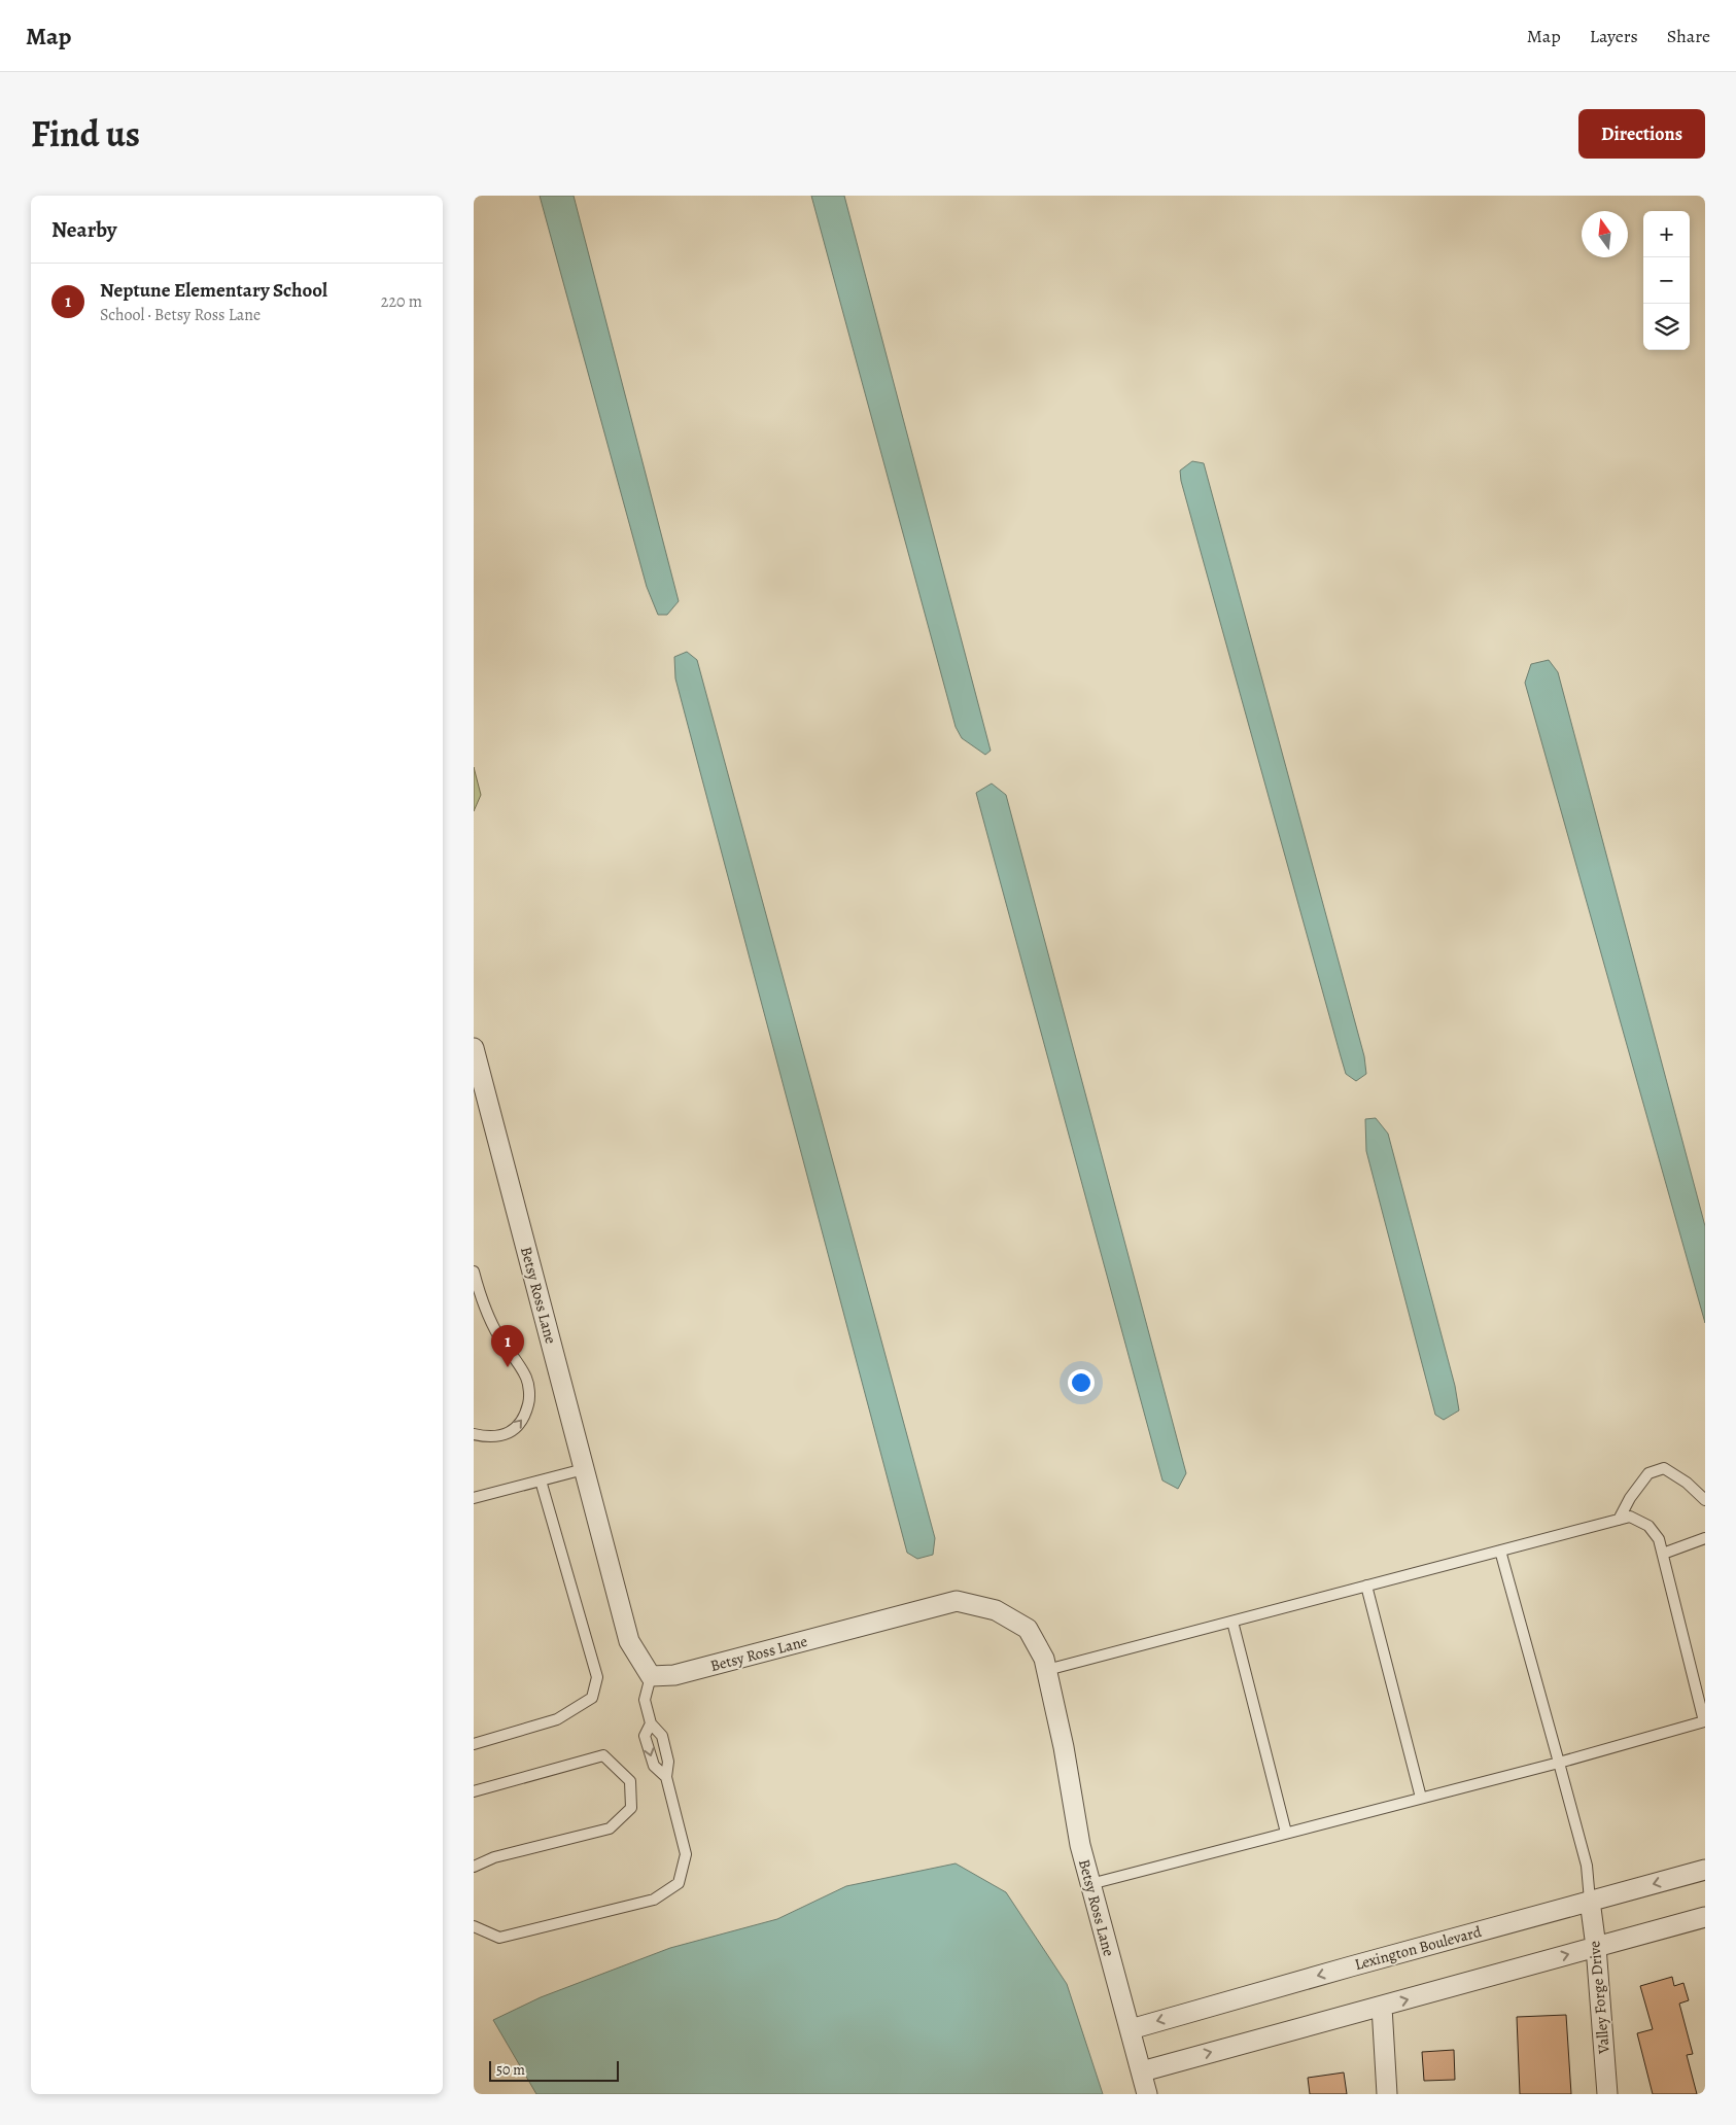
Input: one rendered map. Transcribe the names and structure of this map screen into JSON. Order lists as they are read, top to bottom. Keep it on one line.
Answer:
{"streets":{"street":["Betsy Ross Lane","Lexington Boulevard","Valley Forge Drive"]},"crossings":[["Betsy Ross Lane","Lexington Boulevard"],["Lexington Boulevard","Valley Forge Drive"]],"scale_bar":"50 m","north":"top","page":{"header":"Map","nav":["Map","Layers","Share"],"title":"Find us","buttons":"Directions","heading":"Nearby","map_buttons":["+","−"],"list":[{"mark":"1","name":"Neptune Elementary School","note":"School · Betsy Ross Lane","value":"220 m"}],"pins":"1","scale":"50 m"}}
